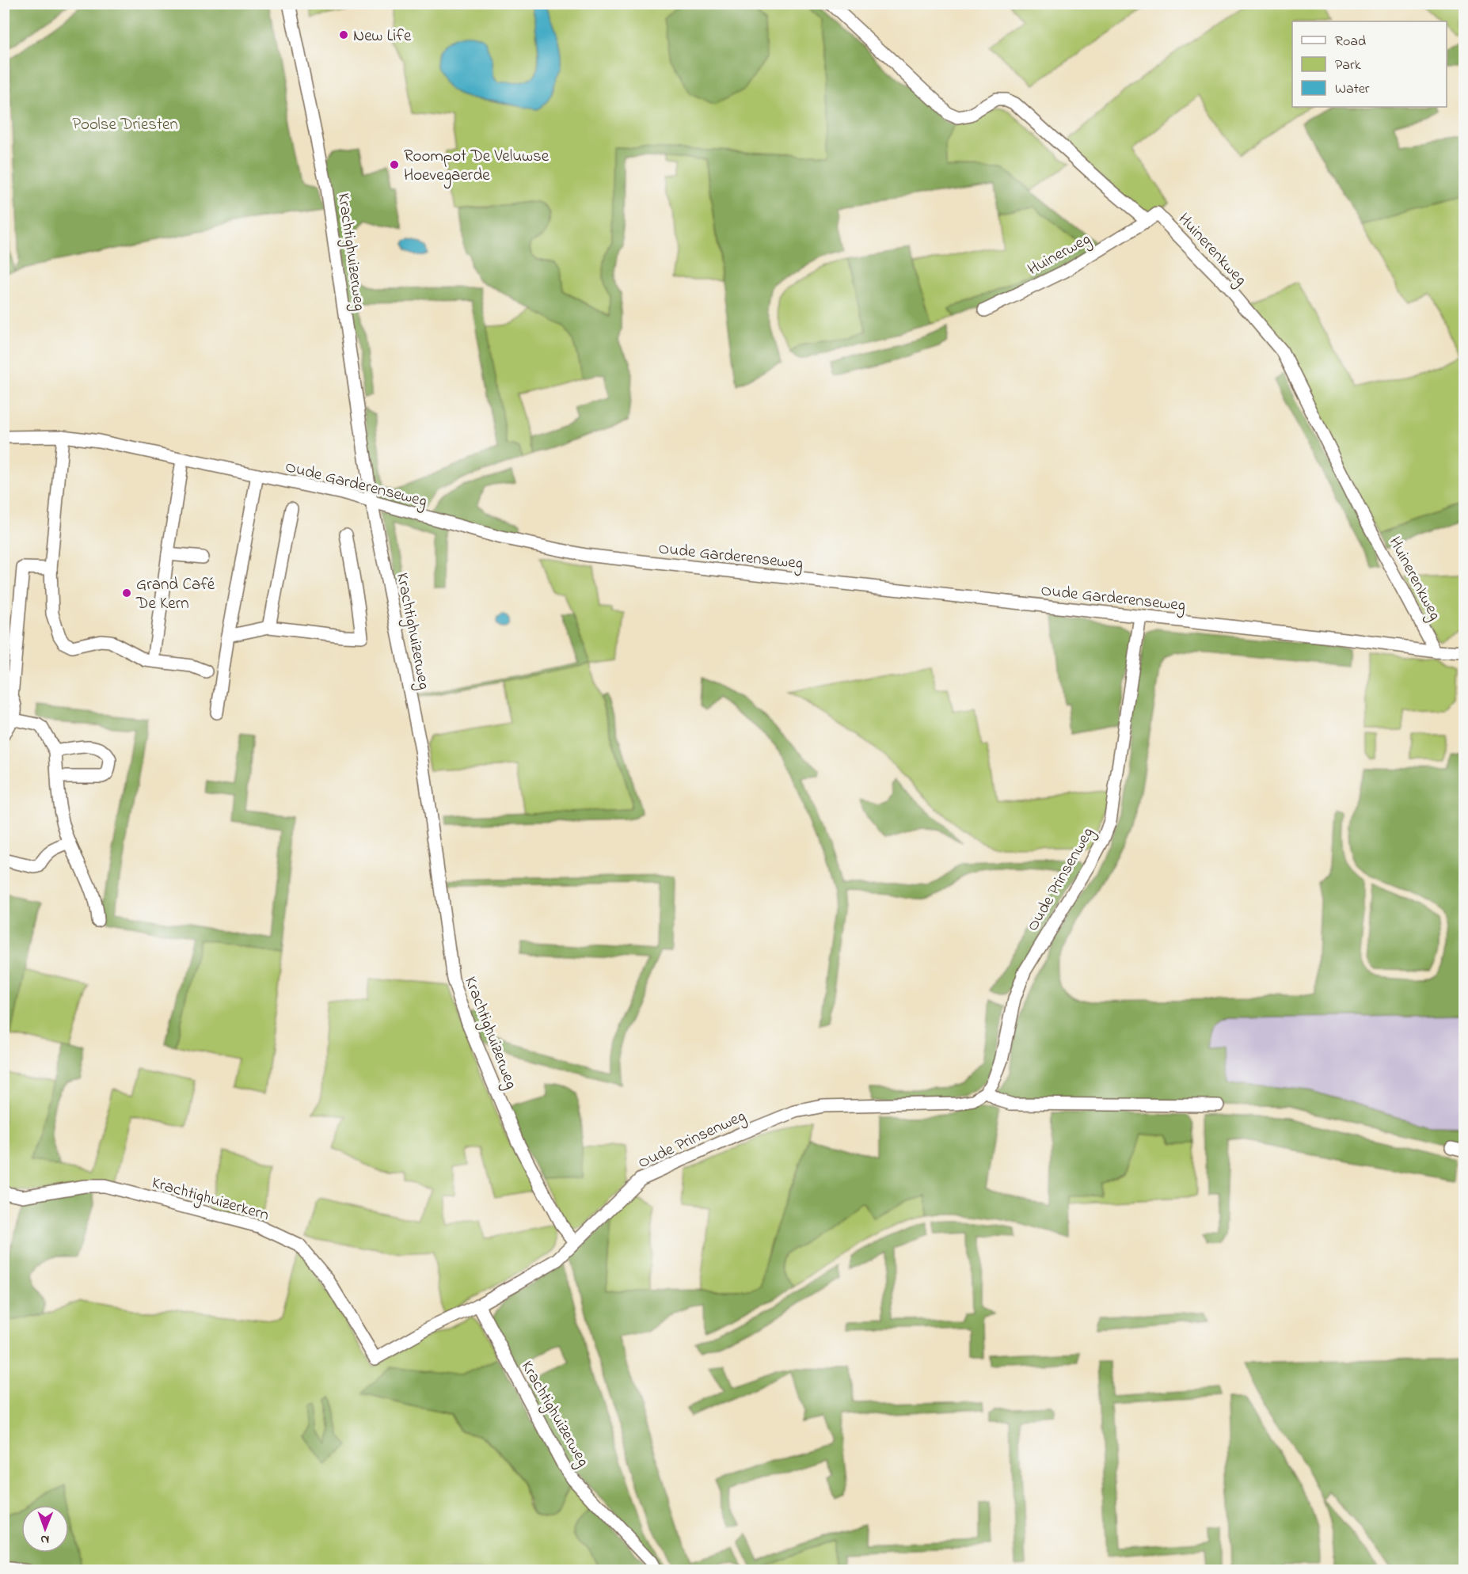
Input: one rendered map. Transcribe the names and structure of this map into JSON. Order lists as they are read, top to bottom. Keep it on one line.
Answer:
{"streets":{"street":["Huinerenkweg","Krachtighuizerweg","Huinerweg","Oude Garderenseweg","Oude Prinsenweg","Krachtighuizerkern"]},"crossings":[["Huinerenkweg","Huinerweg"],["Huinerenkweg","Oude Garderenseweg"],["Krachtighuizerweg","Oude Garderenseweg"],["Krachtighuizerweg","Oude Prinsenweg"],["Oude Garderenseweg","Oude Prinsenweg"],["Oude Prinsenweg","Krachtighuizerkern"]],"parks":["Poolse Driesten"],"places":["New Life","Roompot De Veluwse Hoevegaerde","Grand Café De Kern"],"legend":["Road","Park","Water"],"north":"bottom"}
